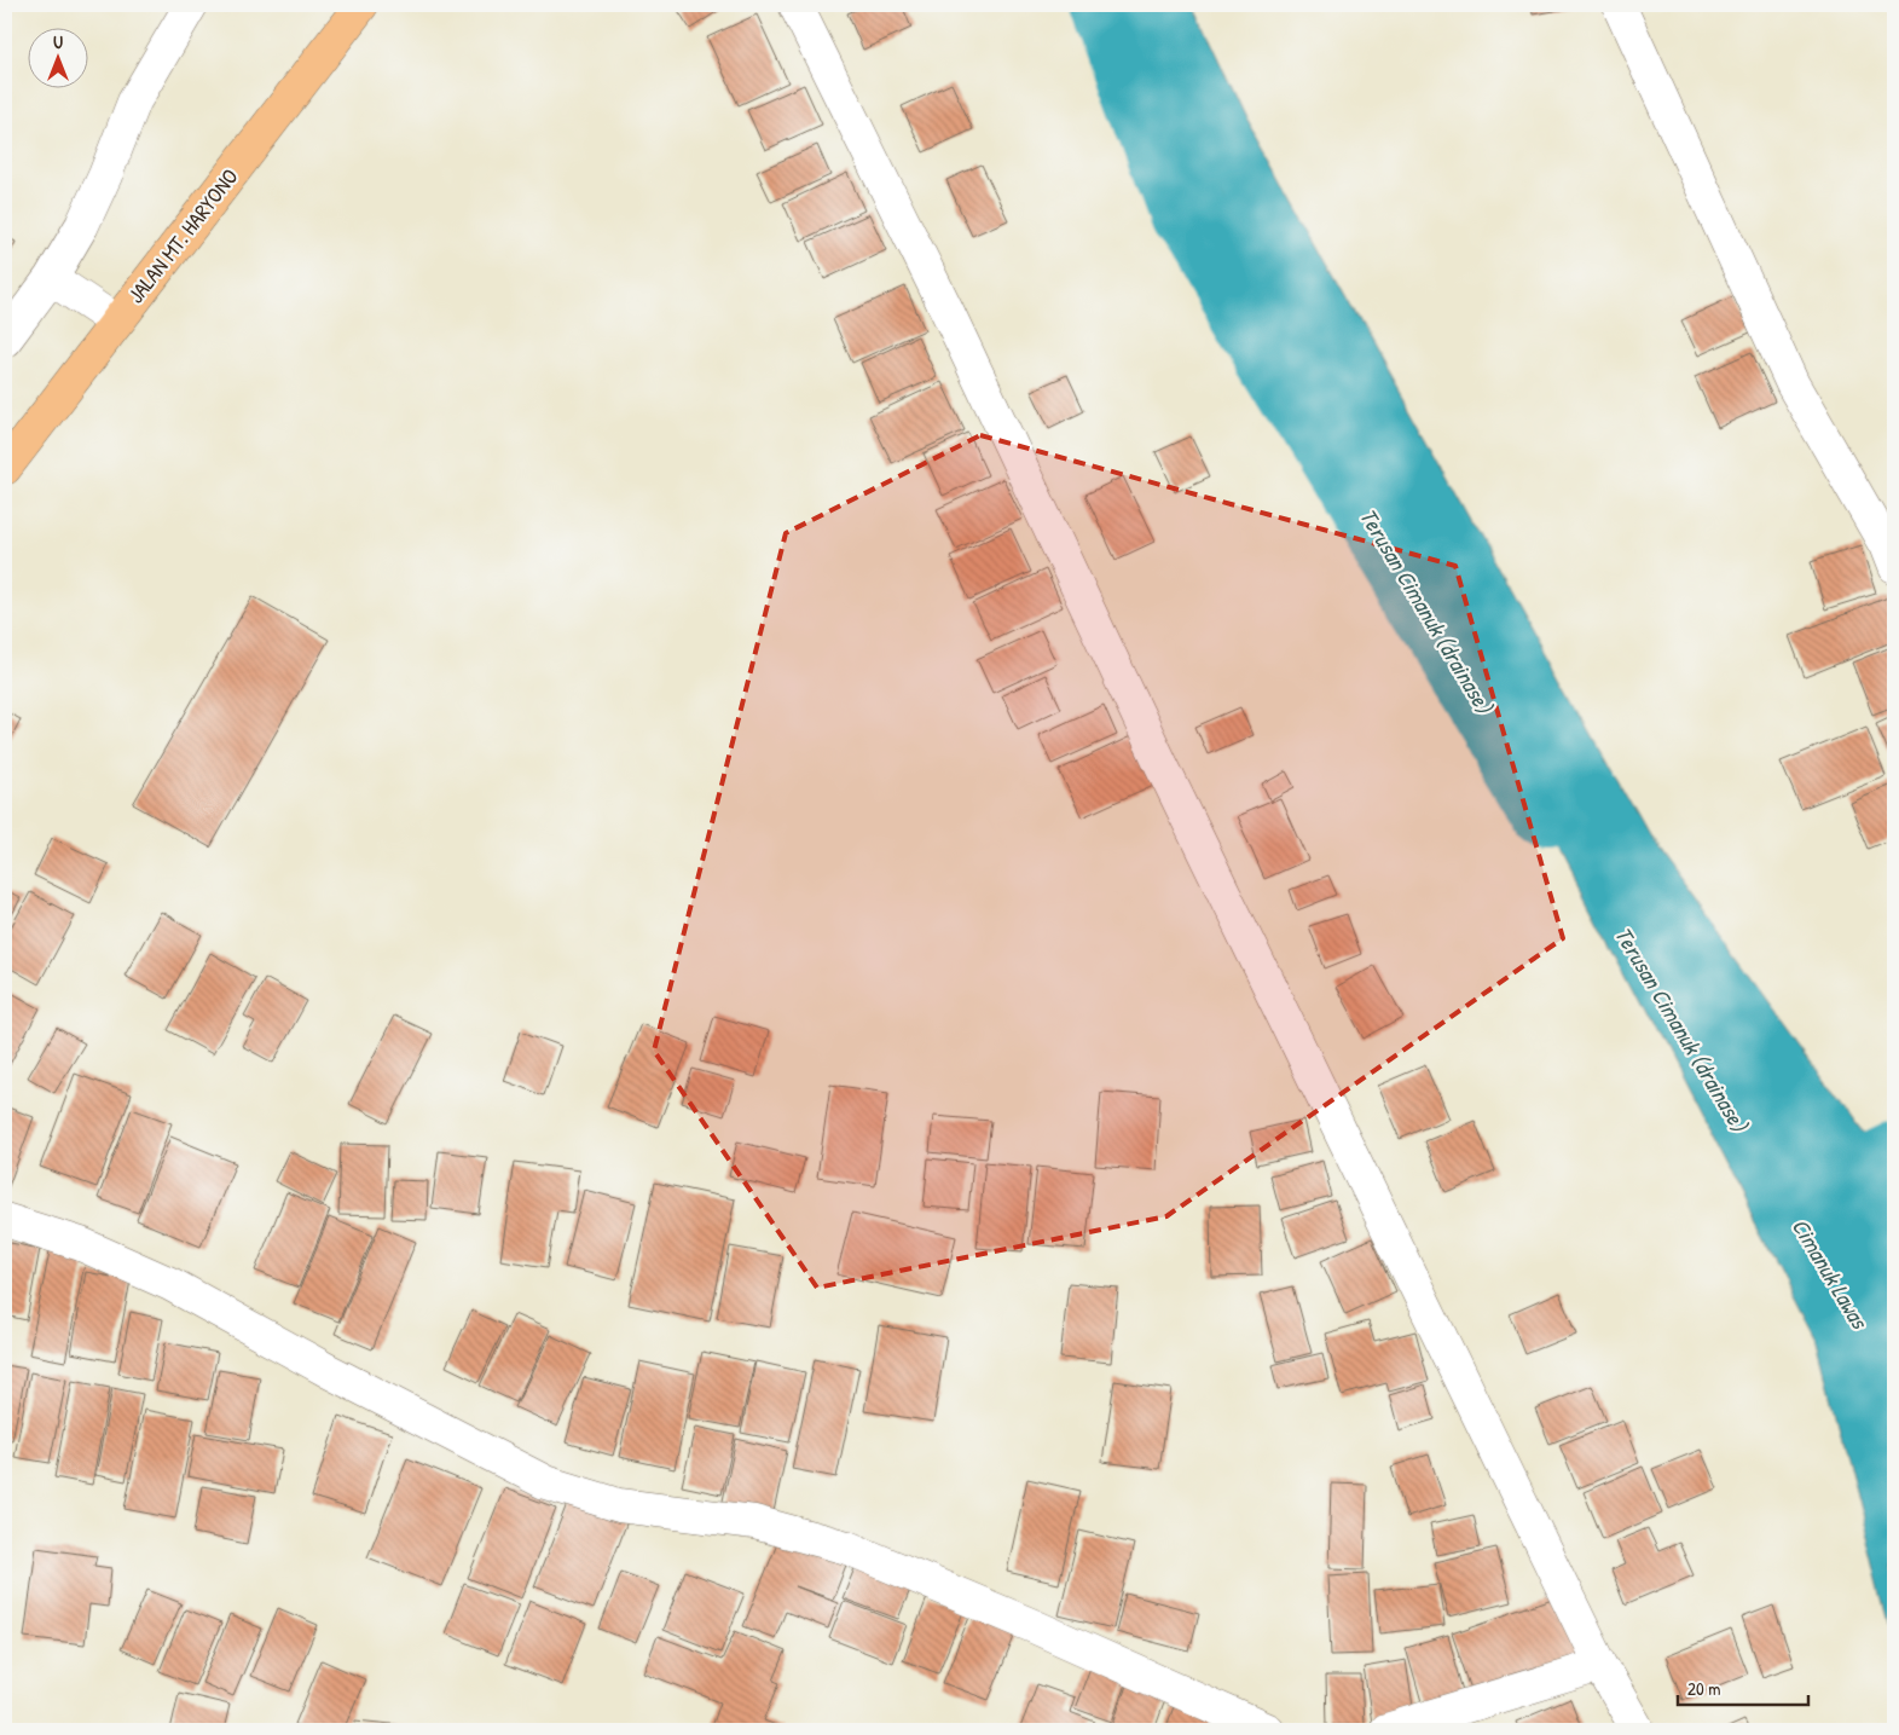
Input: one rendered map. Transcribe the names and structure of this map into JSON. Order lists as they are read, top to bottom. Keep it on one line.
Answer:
{"streets":{"main road":["JALAN MT. HARYONO"]},"water":["Terusan Cimanuk (drainase)","Cimanuk Lawas"],"scale_bar":"20 m","north":"top"}
